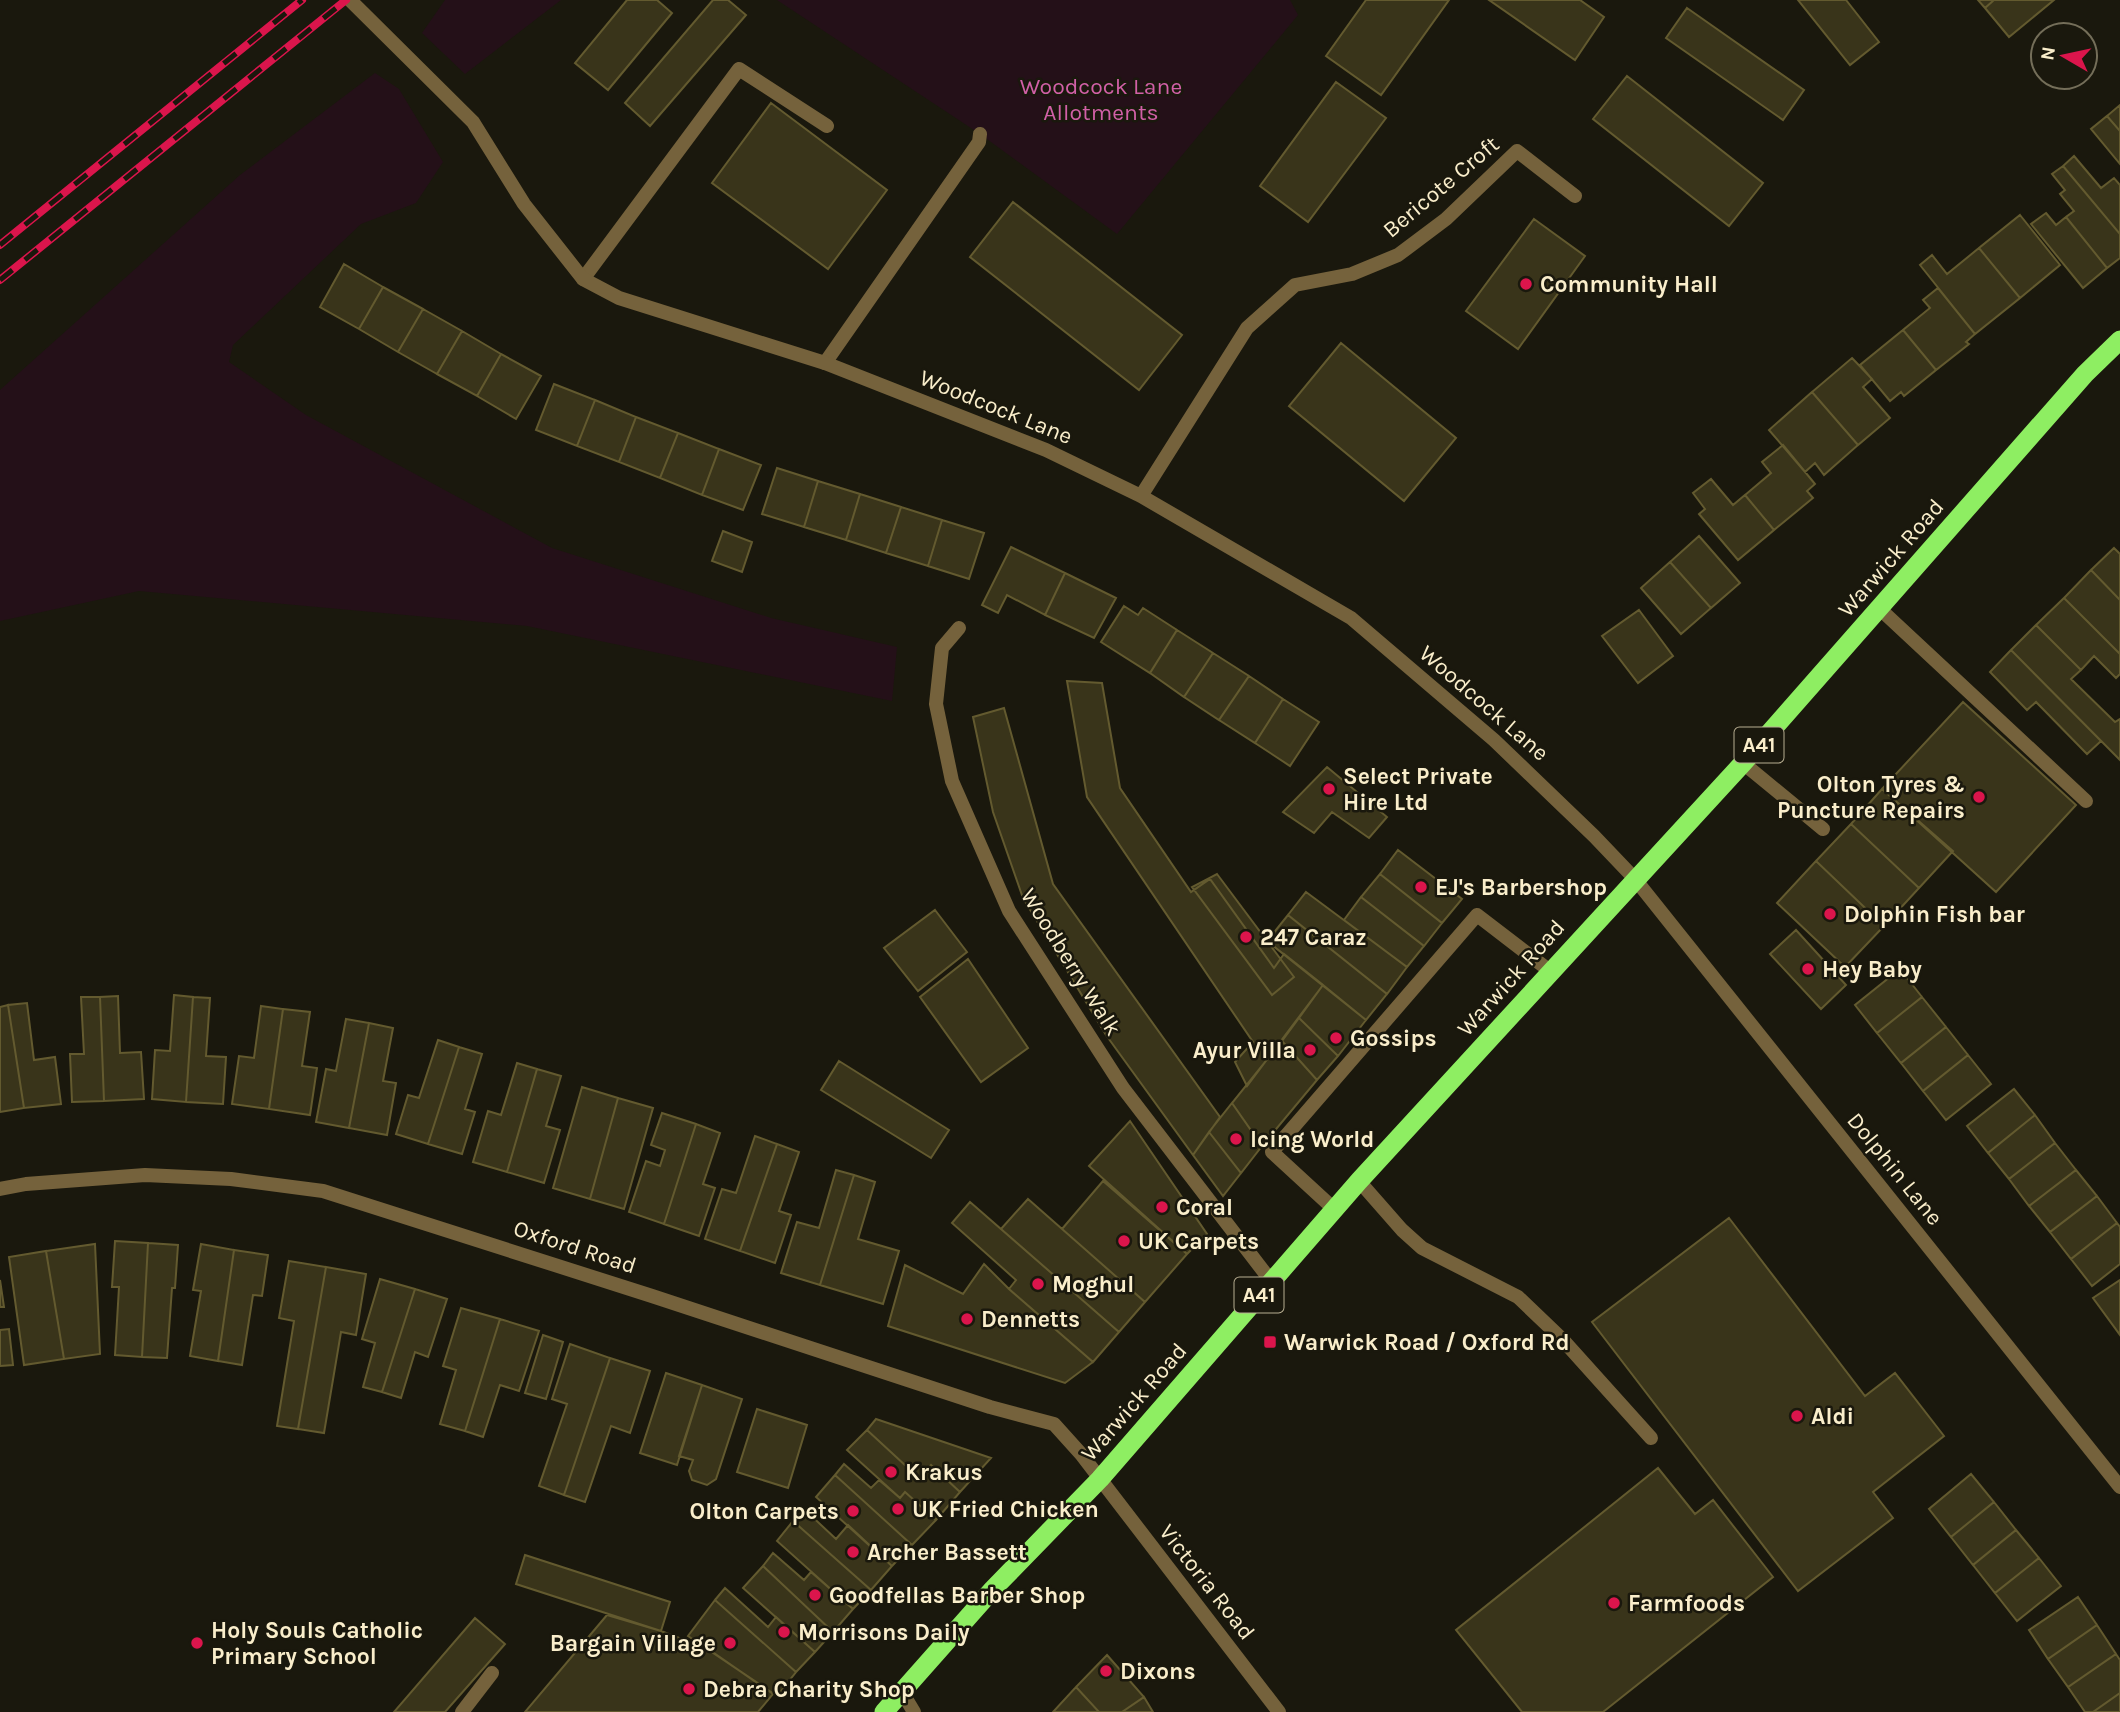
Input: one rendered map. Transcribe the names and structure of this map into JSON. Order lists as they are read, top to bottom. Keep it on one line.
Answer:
{"streets":{"highway":["Warwick Road","A41"],"street":["Bericote Croft","Woodcock Lane","Woodberry Walk","Dolphin Lane","Oxford Road","Victoria Road"]},"crossings":[["Bericote Croft","Woodcock Lane"],["Woodcock Lane","Warwick Road"],["Woodcock Lane","Dolphin Lane"],["Warwick Road","Woodberry Walk"],["Warwick Road","Dolphin Lane"],["Warwick Road","Oxford Road"],["Warwick Road","Victoria Road"],["Oxford Road","Victoria Road"]],"parks":["Woodcock Lane Allotments"],"places":{"other":["Community Hall","Select Private Hire Ltd","Olton Tyres & Puncture Repairs","EJ's Barbershop","Dolphin Fish bar","247 Caraz","Hey Baby","Gossips","Ayur Villa","Icing World","Coral","UK Carpets","Moghul","Dennetts","Aldi","Krakus","UK Fried Chicken","Olton Carpets","Archer Bassett","Goodfellas Barber Shop","Farmfoods","Morrisons Daily","Holy Souls Catholic Primary School","Bargain Village","Dixons","Debra Charity Shop"],"transit":["Warwick Road / Oxford Rd"]},"north":"left"}
